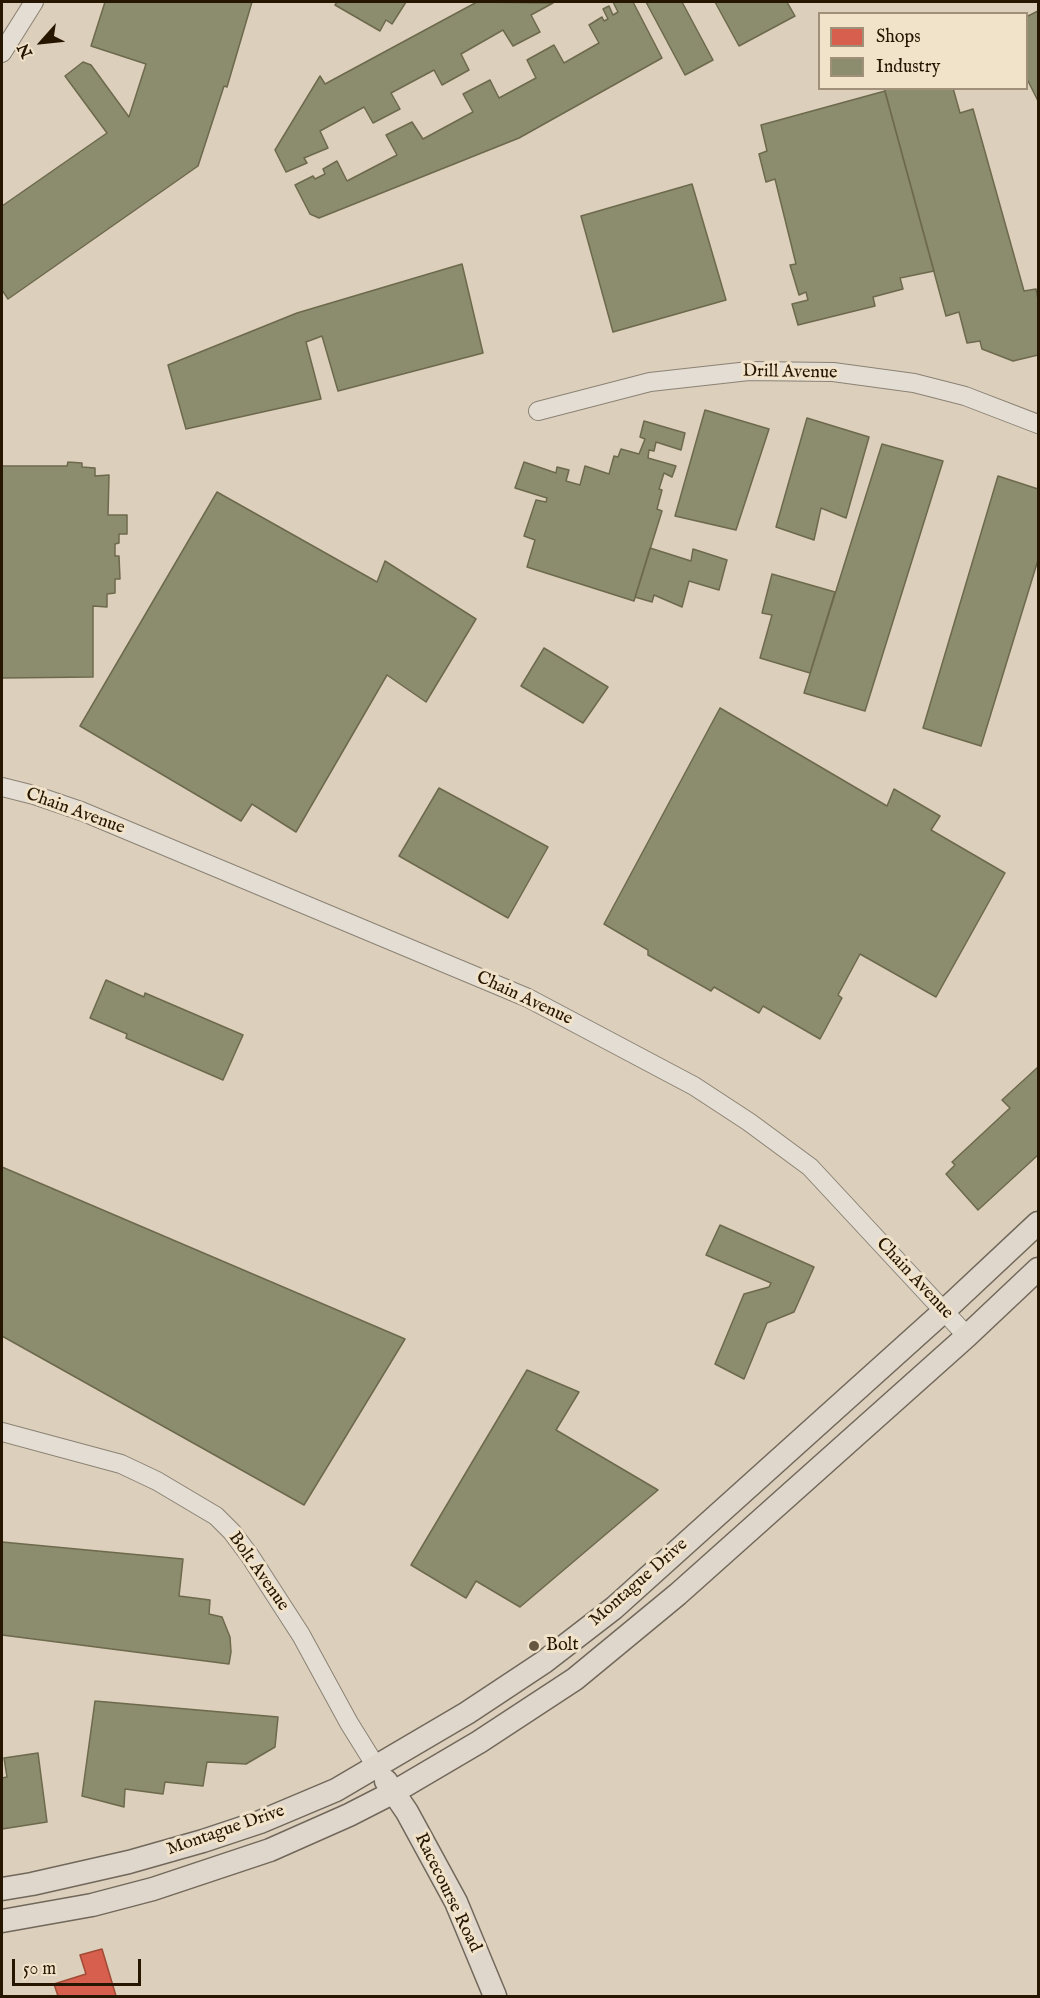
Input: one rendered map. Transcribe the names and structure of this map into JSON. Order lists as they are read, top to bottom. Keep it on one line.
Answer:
{"streets":{"main road":["Montague Drive","Racecourse Road"],"street":["Drill Avenue","Chain Avenue","Bolt Avenue"]},"crossings":[["Chain Avenue","Montague Drive"],["Bolt Avenue","Montague Drive"],["Bolt Avenue","Racecourse Road"],["Montague Drive","Racecourse Road"]],"places":["Bolt"],"legend":["Shops","Industry"],"scale_bar":"50 m","north":"bottom left"}
